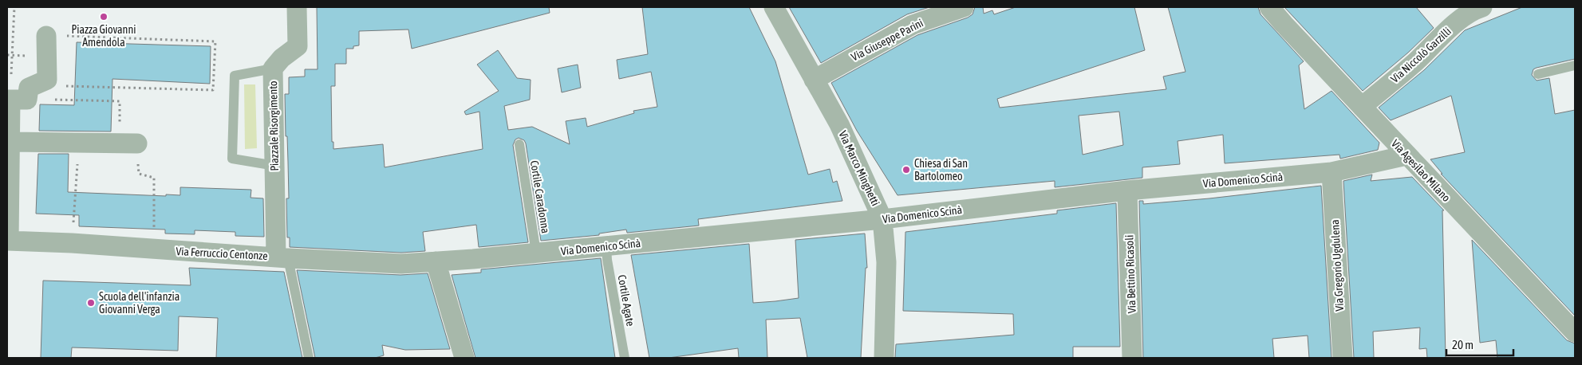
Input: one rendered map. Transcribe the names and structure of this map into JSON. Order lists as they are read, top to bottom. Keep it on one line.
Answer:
{"streets":{"street":["Via Giuseppe Parini","Via Niccolò Garzilli","Piazzale Risorgimento","Via Marco Minghetti","Via Agesilao Milano","Via Domenico Scinà","Via Ferruccio Centonze","Via Gregorio Ugdulena","Via Bettino Ricasoli"],"lane":["Cortile Caradonna","Cortile Agate"]},"crossings":[["Via Giuseppe Parini","Via Marco Minghetti"],["Via Niccolò Garzilli","Via Agesilao Milano"],["Piazzale Risorgimento","Via Ferruccio Centonze"],["Via Marco Minghetti","Via Domenico Scinà"],["Via Agesilao Milano","Via Domenico Scinà"],["Via Domenico Scinà","Cortile Caradonna"],["Via Domenico Scinà","Via Ferruccio Centonze"],["Via Domenico Scinà","Via Gregorio Ugdulena"],["Via Domenico Scinà","Via Bettino Ricasoli"],["Via Domenico Scinà","Cortile Agate"]],"places":["Piazza Giovanni Amendola","Chiesa di San Bartolomeo","Scuola dell'infanzia Giovanni Verga"],"scale_bar":"20 m"}
